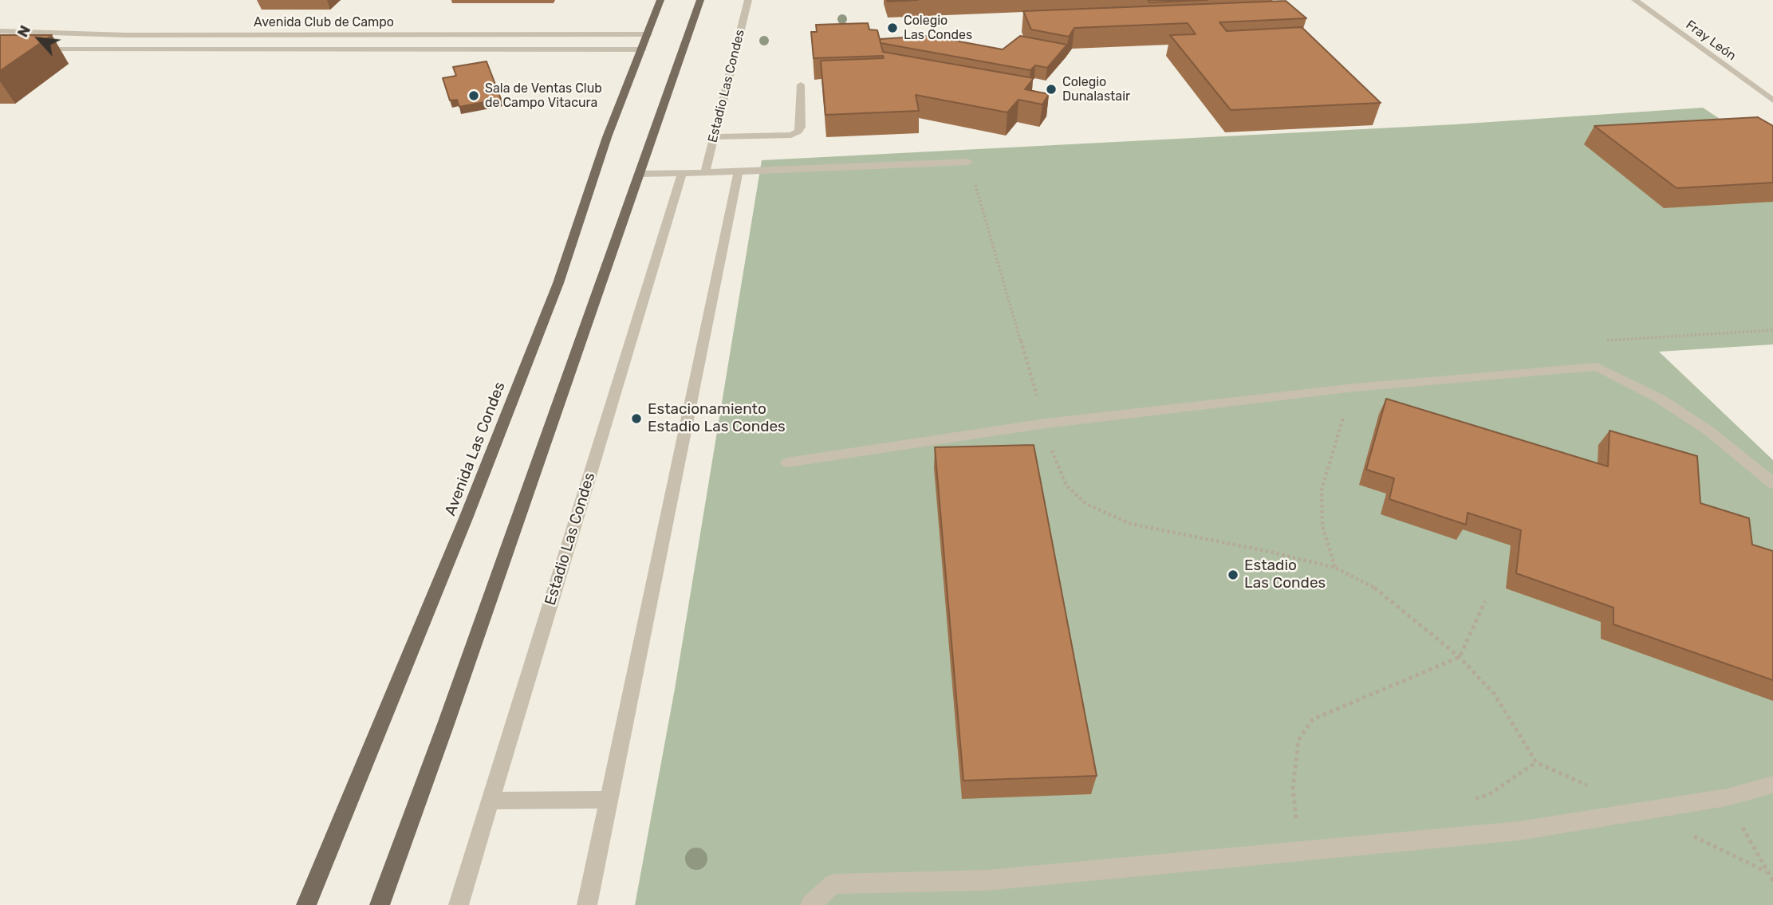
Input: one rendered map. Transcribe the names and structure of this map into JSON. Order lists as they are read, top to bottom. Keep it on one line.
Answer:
{"streets":{"main road":["Avenida Las Condes"],"street":["Avenida Club de Campo","Fray León","Estadio Las Condes"]},"crossings":[["Avenida Club de Campo","Avenida Las Condes"]],"places":["Colegio Las Condes","Colegio Dunalastair","Sala de Ventas Club de Campo Vitacura","Estacionamiento Estadio Las Condes","Estadio Las Condes"],"north":"top left"}
